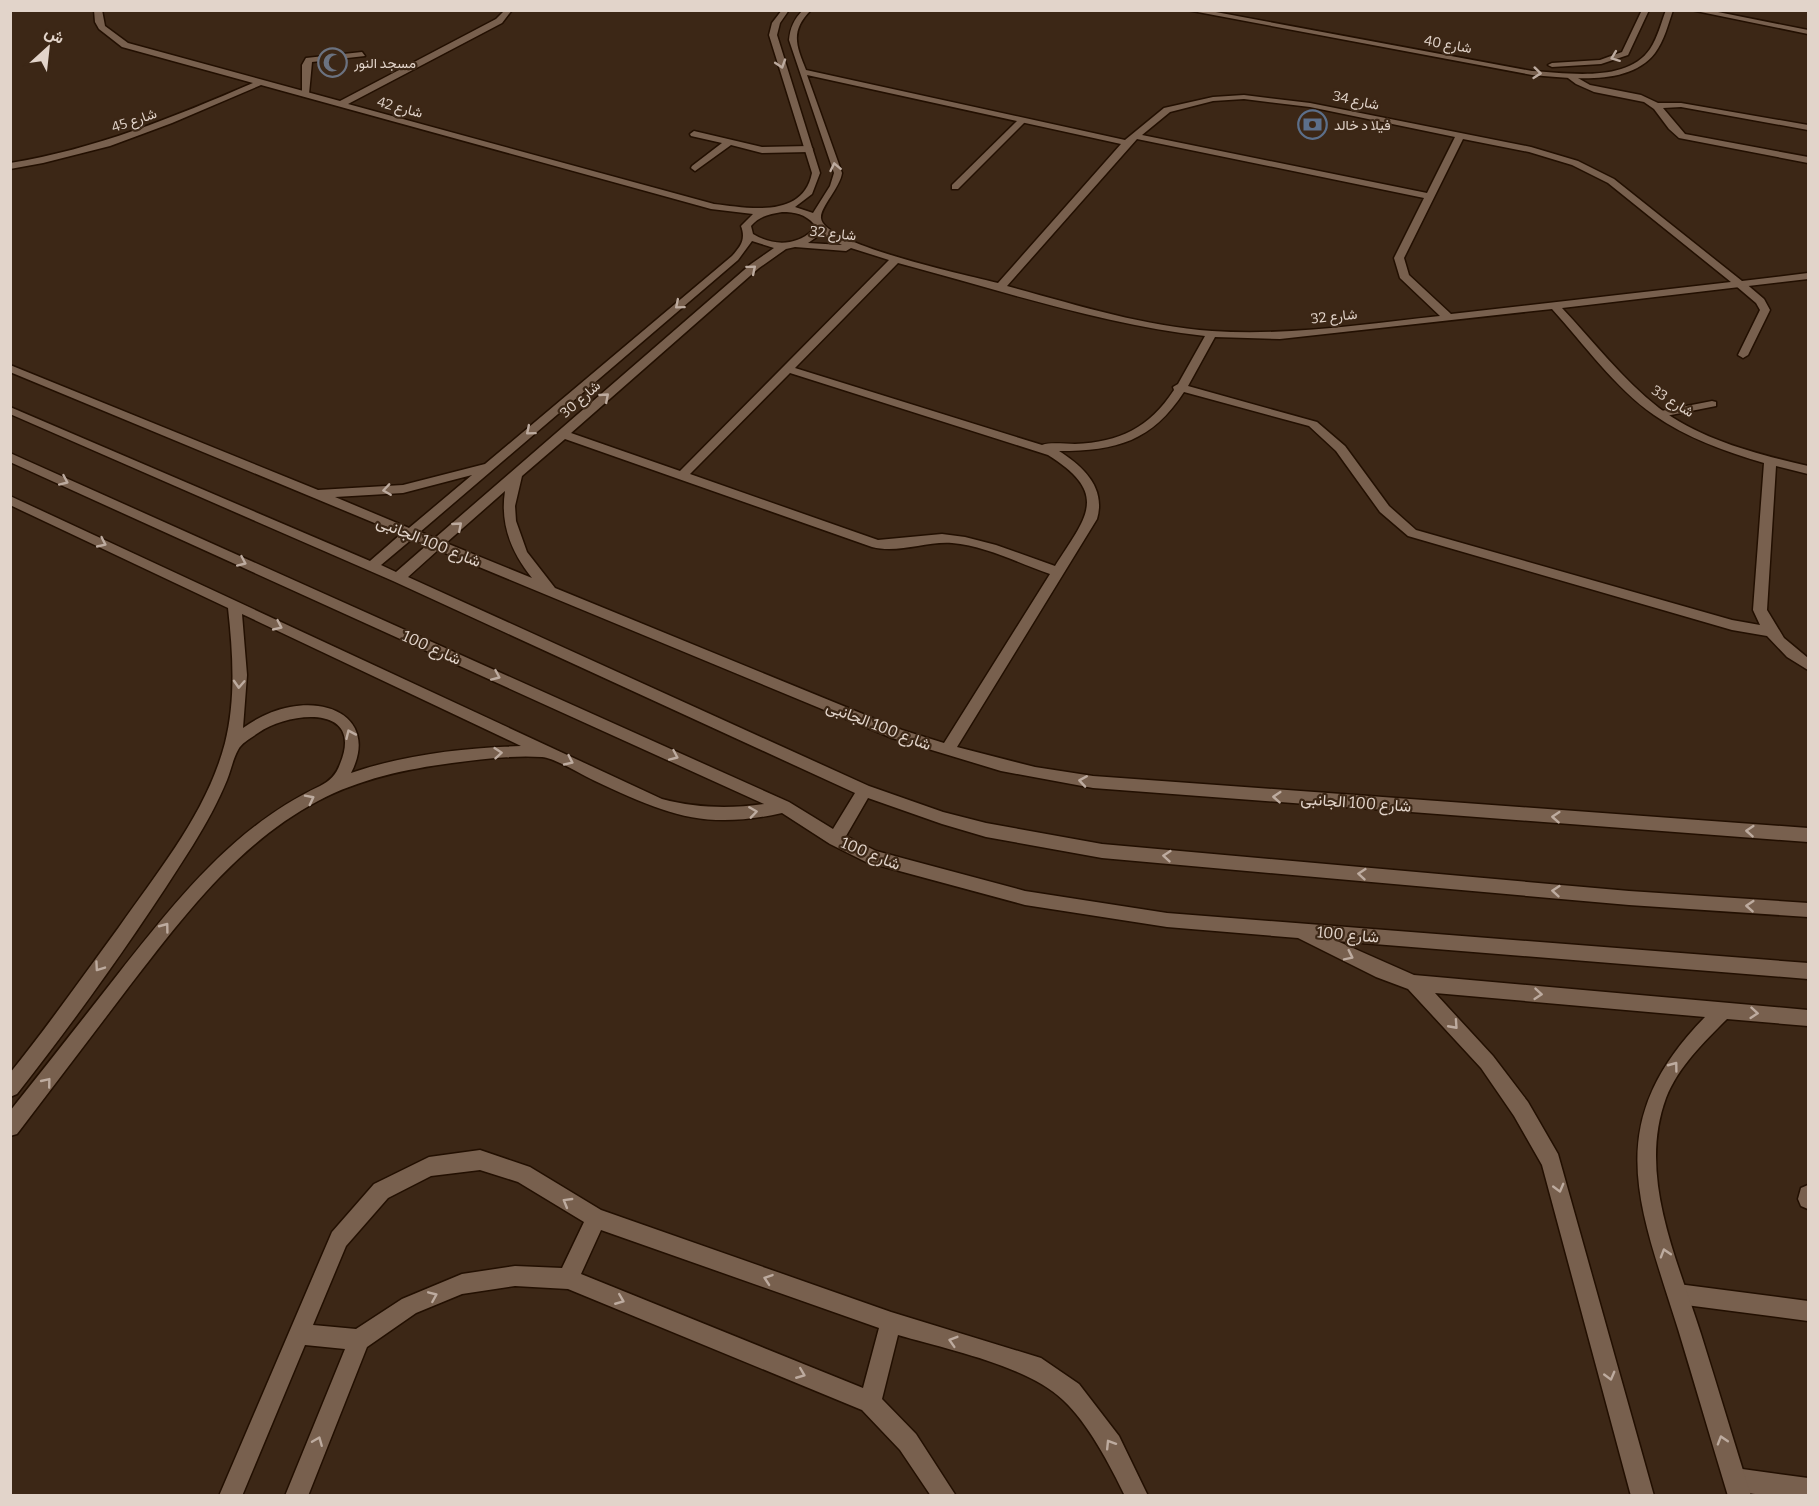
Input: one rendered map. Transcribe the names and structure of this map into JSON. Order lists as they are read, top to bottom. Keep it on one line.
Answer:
{"streets":{"street":["شارع 40","شارع 34","شارع 42","شارع 45","شارع 32","شارع 30","شارع 33","شارع 100 الجانبى","شارع 100"]},"crossings":[["شارع 34","شارع 32"],["شارع 42","شارع 45"],["شارع 42","شارع 32"],["شارع 42","شارع 30"],["شارع 32","شارع 30"],["شارع 32","شارع 33"],["شارع 30","شارع 100 الجانبى"]],"places":{"mosque":["مسجد النور"],"bank":["فيلا د خالد"]},"north":"top right"}
